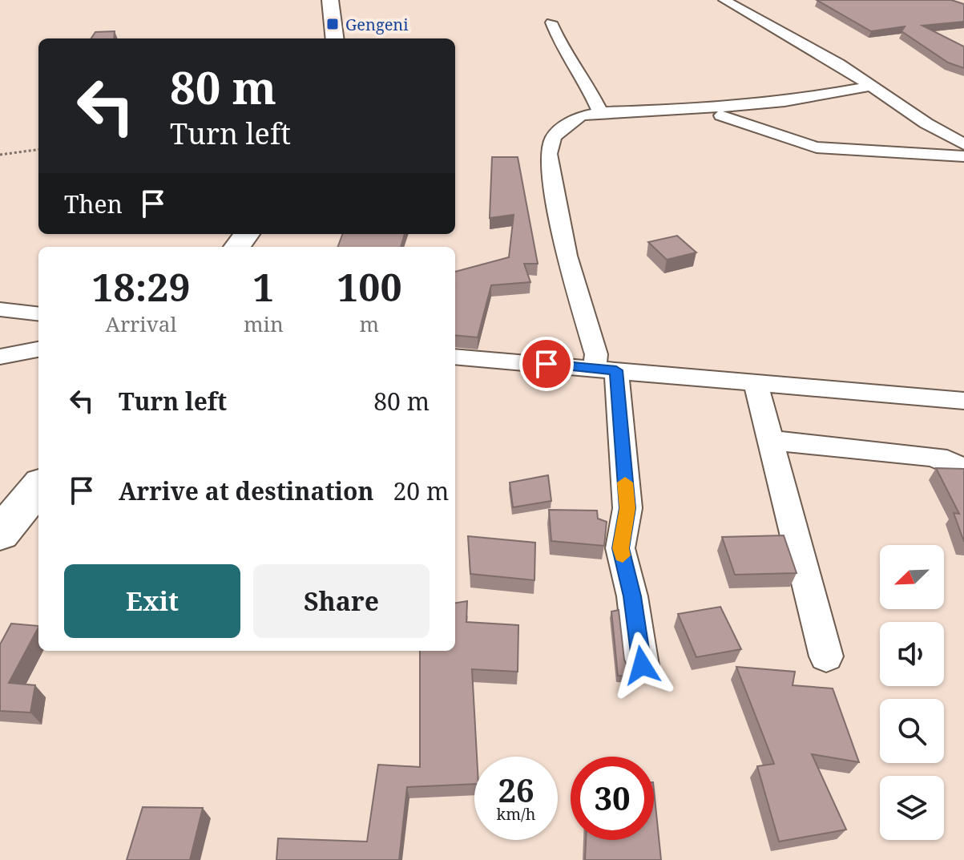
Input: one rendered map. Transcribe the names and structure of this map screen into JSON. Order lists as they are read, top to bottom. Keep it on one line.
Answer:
{"places":{"transit":["Gengeni"]},"north":"bottom left","page":{"turn":["80 m","Turn left"],"then":"Then","eta":["18:29","Arrival","1","min","100","m"],"list":[{"name":"Turn left","value":"80 m"},{"name":"Arrive at destination","value":"20 m"}],"buttons":["Exit","Share"],"speed":"26 km/h","limit":"30"}}
